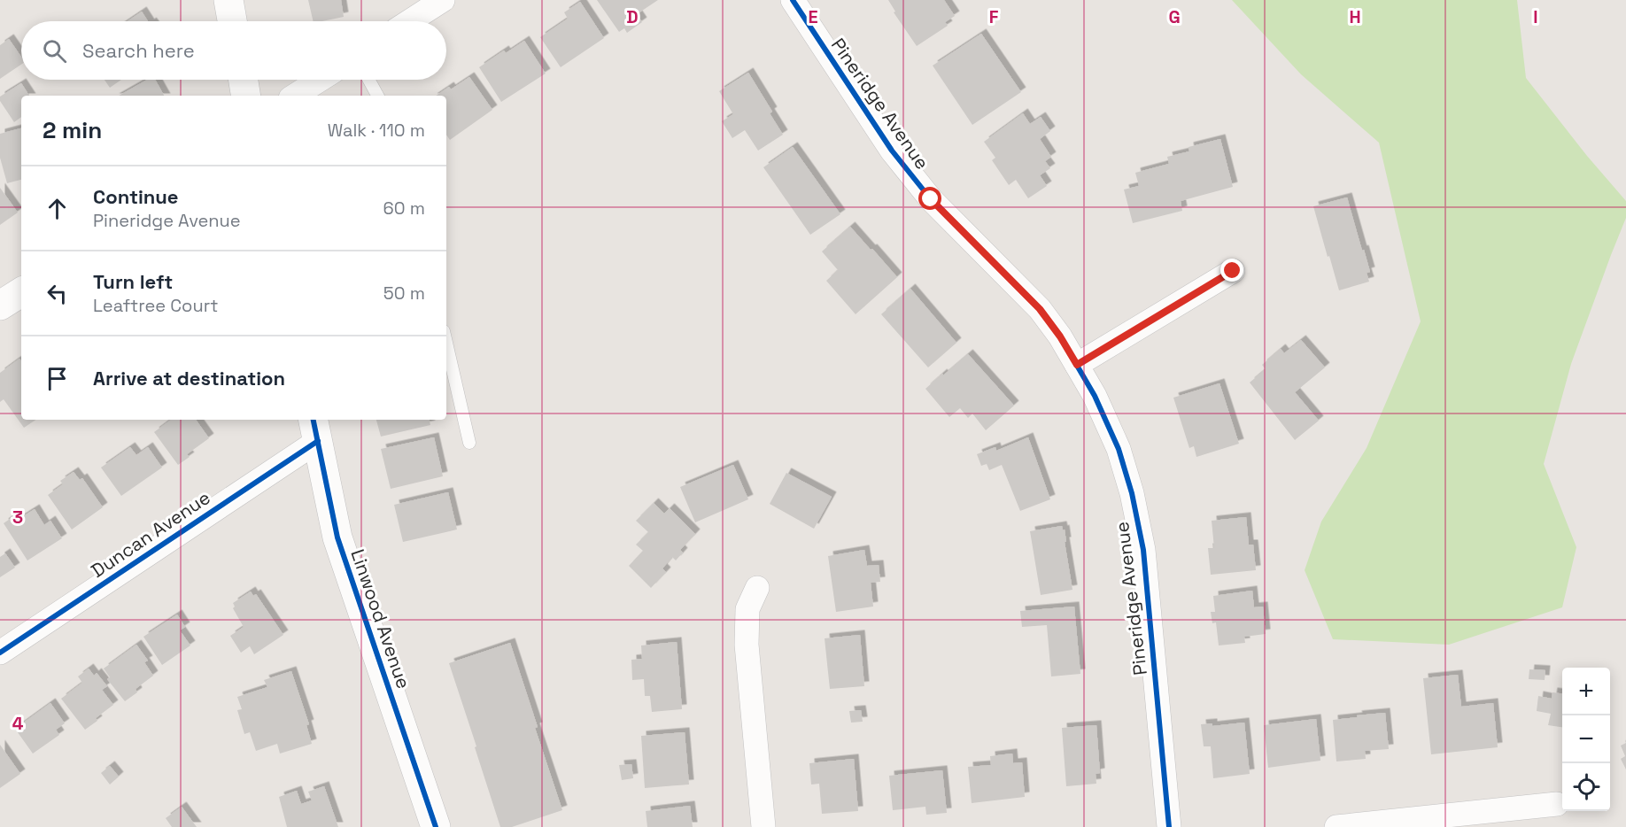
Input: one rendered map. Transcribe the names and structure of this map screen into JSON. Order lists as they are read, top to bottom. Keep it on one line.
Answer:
{"streets":{"main road":["Linwood Avenue"],"street":["Pineridge Avenue","Duncan Avenue"]},"crossings":[["Duncan Avenue","Linwood Avenue"]],"page":{"search":"Search here","heading":["2 min","Walk · 110 m"],"list":[["Continue","Pineridge Avenue","60 m"],["Turn left","Leaftree Court","50 m"],"Arrive at destination"],"map_buttons":["+","−"]},"grid":{"columns":["D","E","F","G","H","I"],"rows":["3","4"]}}
